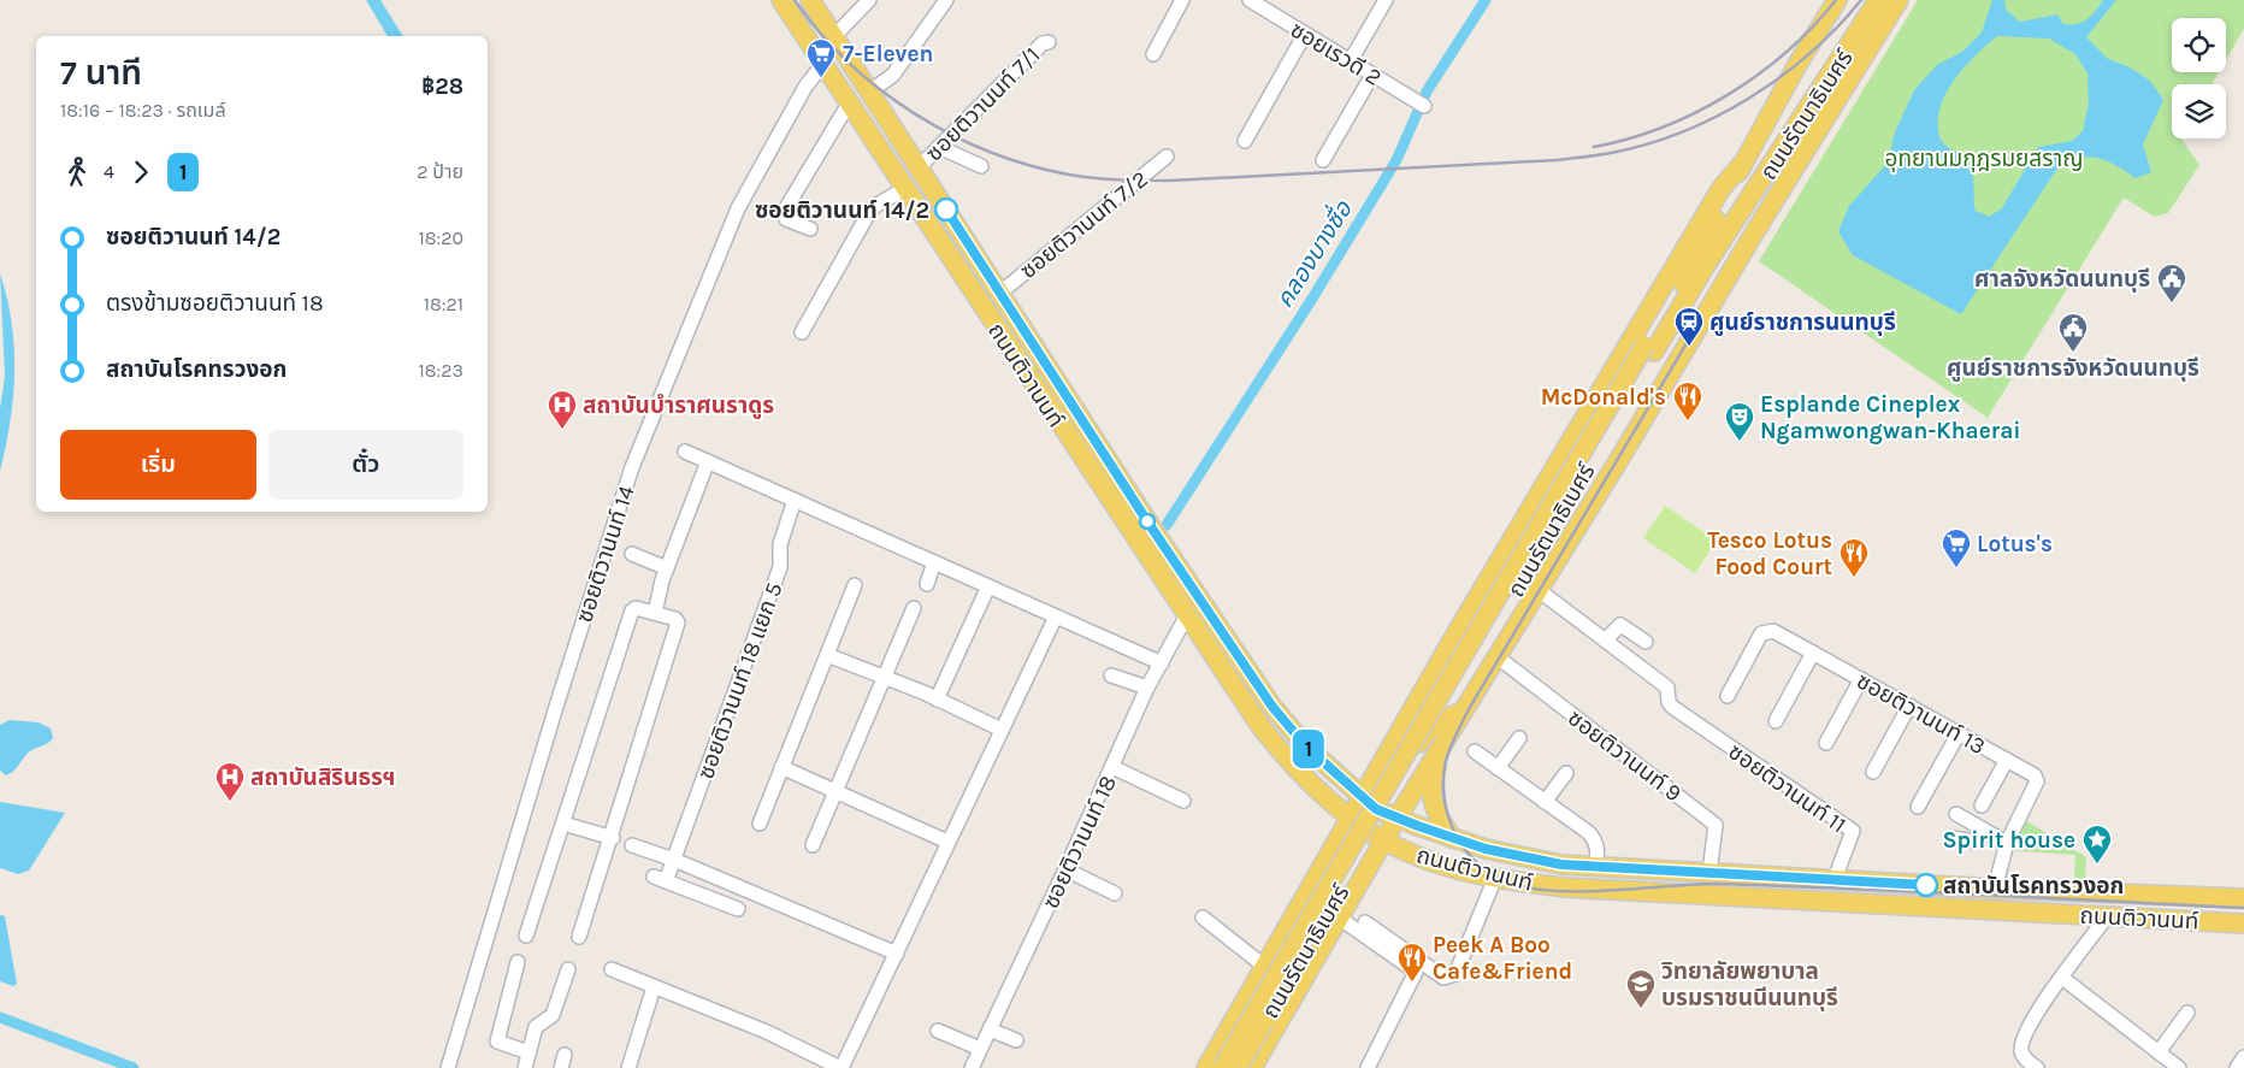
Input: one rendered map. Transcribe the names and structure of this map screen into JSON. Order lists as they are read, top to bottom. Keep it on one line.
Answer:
{"streets":{"main road":["ถนนรัตนาธิเบศร์","ถนนติวานนท์"],"street":["ซอยเรวดี 2","ซอยติวานนท์ 7/1","ซอยติวานนท์ 7/2","ซอยติวานนท์ 14","ซอยติวานนท์ 18 แยก 5","ซอยติวานนท์ 13","ซอยติวานนท์ 9","ซอยติวานนท์ 11","ซอยติวานนท์ 18"]},"crossings":[["ซอยติวานนท์ 7/1","ถนนติวานนท์"],["ถนนรัตนาธิเบศร์","ถนนติวานนท์"],["ถนนรัตนาธิเบศร์","ซอยติวานนท์ 9"],["ซอยติวานนท์ 7/2","ถนนติวานนท์"],["ถนนติวานนท์","ซอยติวานนท์ 14"],["ถนนติวานนท์","ซอยติวานนท์ 13"],["ถนนติวานนท์","ซอยติวานนท์ 9"],["ถนนติวานนท์","ซอยติวานนท์ 11"],["ถนนติวานนท์","ซอยติวานนท์ 18"]],"water":["คลองบางซื่อ"],"parks":["อุทยานมกุฎรมยสราญ"],"places":{"supermarket":["7-Eleven","Lotus's"],"other":["ซอยติวานนท์ 14/2","สถาบันโรคทรวงอก"],"public building":["ศาลจังหวัดนนทบุรี","ศูนย์ราชการจังหวัดนนทบุรี"],"station":["ศูนย์ราชการนนทบุรี"],"restaurant":["McDonald's","Tesco Lotus Food Court","Peek A Boo Cafe&Friend"],"hospital":["สถาบันบำราศนราดูร","สถาบันสิรินธรฯ"],"theatre":["Esplande Cineplex Ngamwongwan-Khaerai"],"place":["Spirit house"],"school or university":["วิทยาลัยพยาบาล บรมราชนนีนนทบุรี"]},"lines":["bus line 1"],"page":{"on_map":"1","heading":["7 นาที","18:16 – 18:23 · รถเมล์","฿28"],"legs":["4","1","2 ป้าย"],"list":[{"name":"ซอยติวานนท์ 14/2","value":"18:20"},{"name":"ตรงข้ามซอยติวานนท์ 18","value":"18:21"},{"name":"สถาบันโรคทรวงอก","value":"18:23"}],"buttons":["เริ่ม","ตั๋ว"]}}
